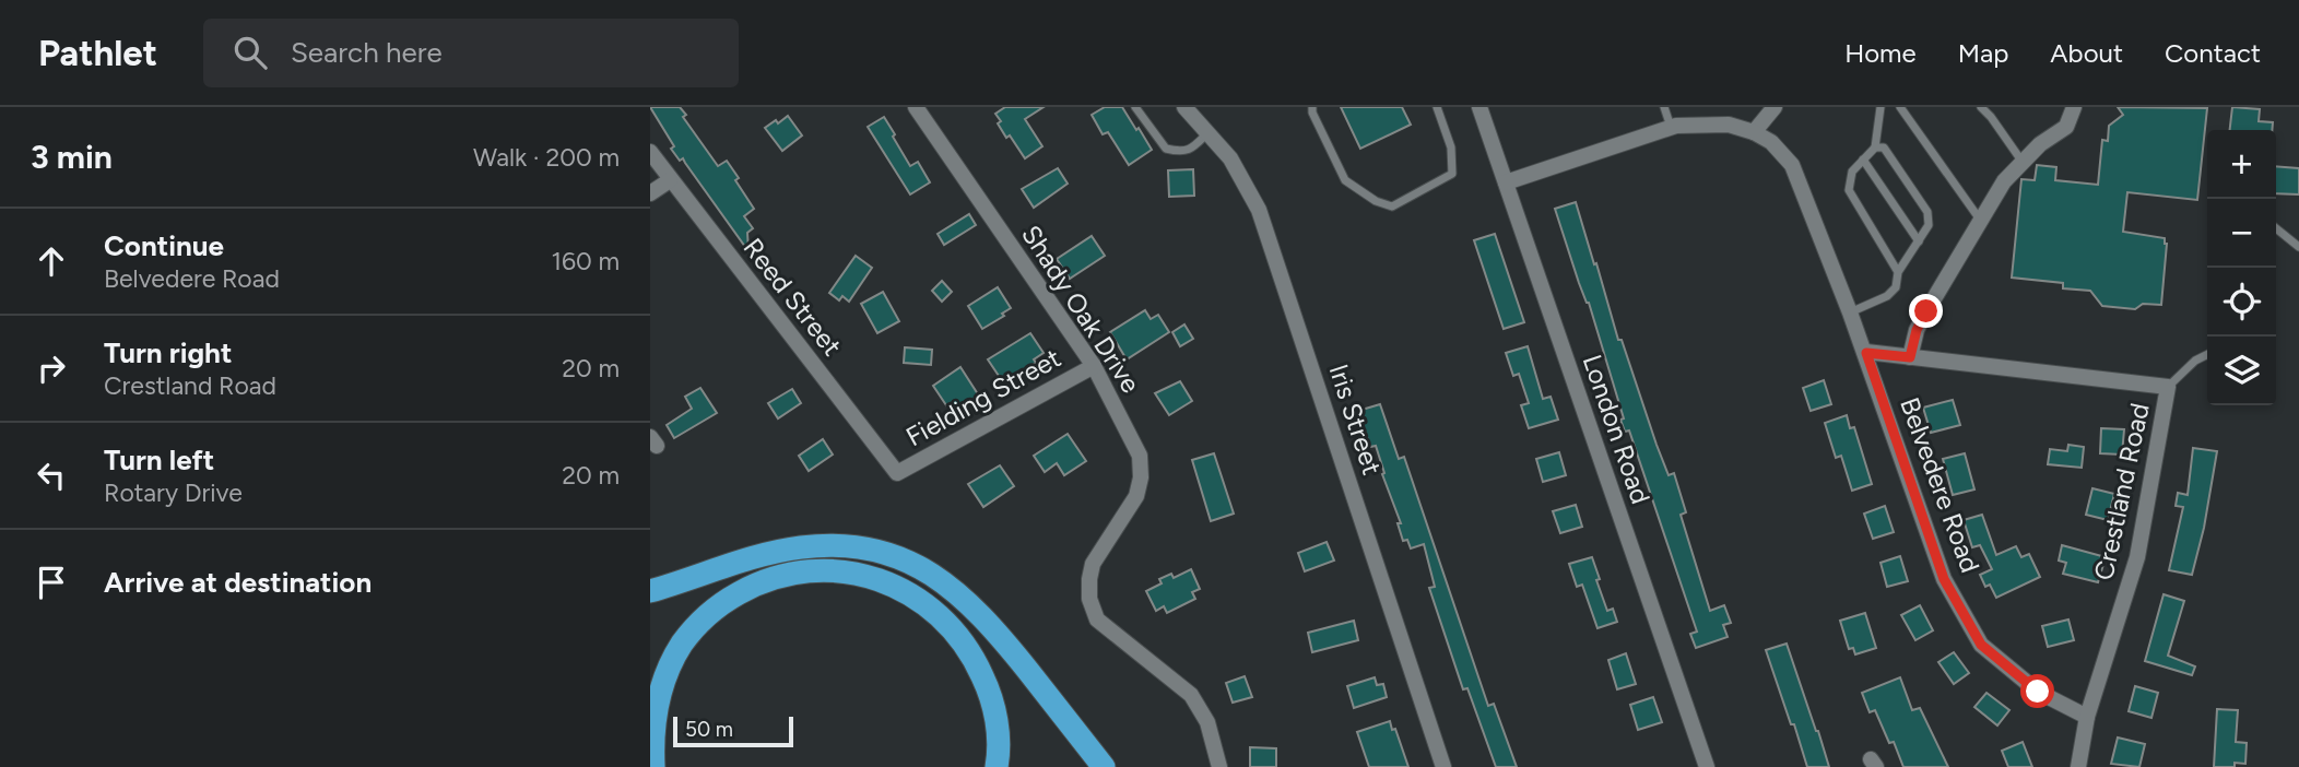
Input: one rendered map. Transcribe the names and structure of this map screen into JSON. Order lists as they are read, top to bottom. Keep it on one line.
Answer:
{"streets":{"street":["Reed Street","Shady Oak Drive","Fielding Street","Iris Street","London Road","Belvedere Road","Crestland Road"]},"crossings":[["Reed Street","Fielding Street"],["Shady Oak Drive","Fielding Street"],["London Road","Belvedere Road"],["Belvedere Road","Crestland Road"]],"scale_bar":"50 m","page":{"header":"Pathlet","search":"Search here","nav":["Home","Map","About","Contact"],"heading":["3 min","Walk · 200 m"],"map_buttons":["+","−"],"list":[["Continue","Belvedere Road","160 m"],["Turn right","Crestland Road","20 m"],["Turn left","Rotary Drive","20 m"],"Arrive at destination"],"scale":"50 m"}}
